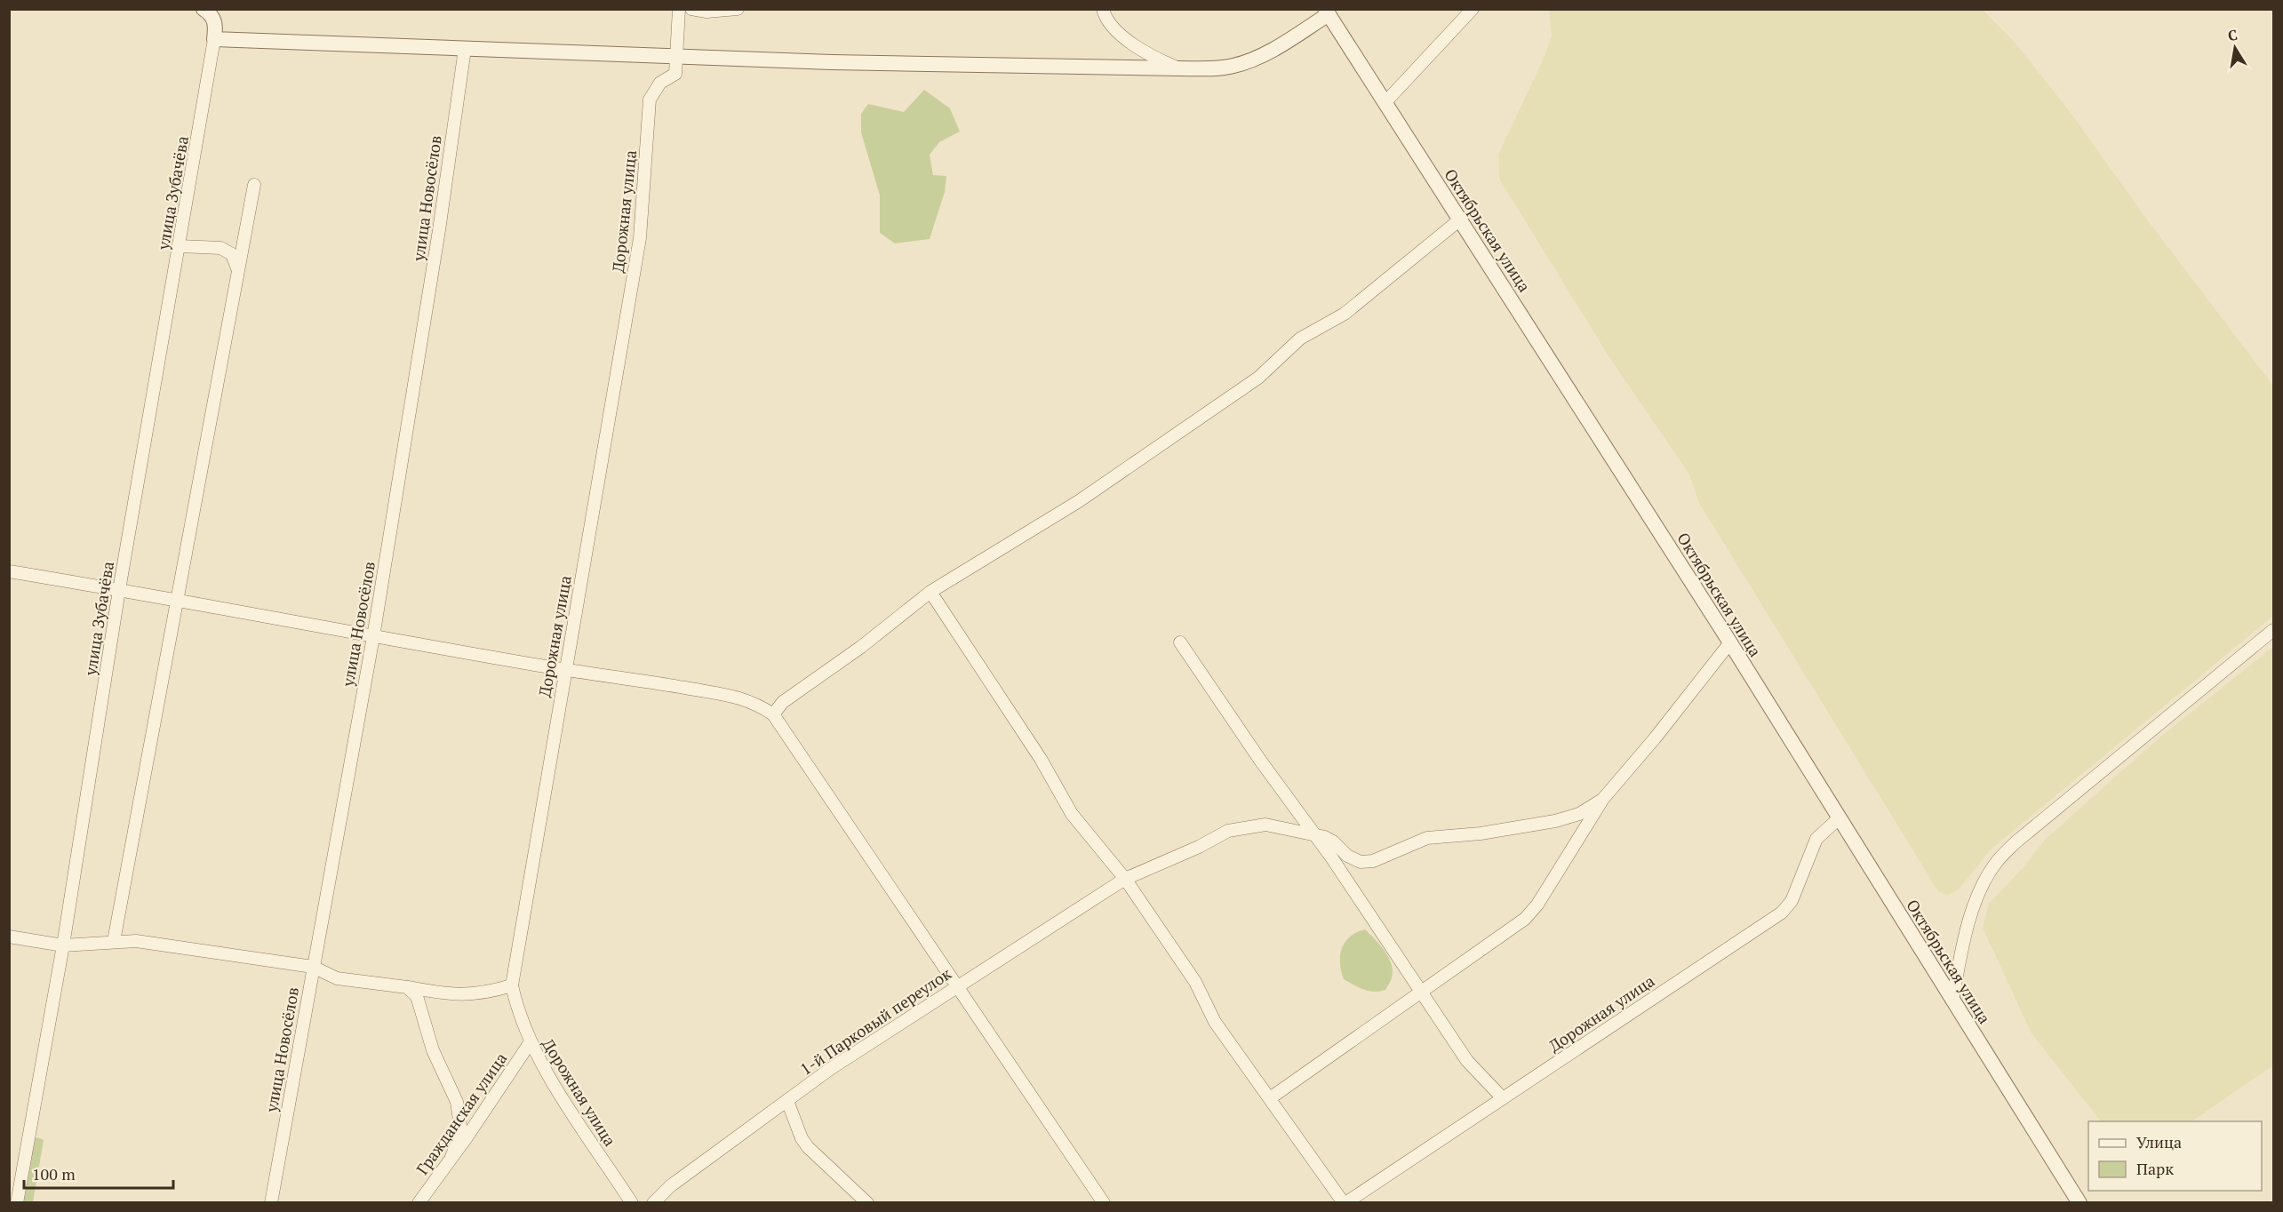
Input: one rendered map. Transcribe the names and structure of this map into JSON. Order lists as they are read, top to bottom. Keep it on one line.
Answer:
{"streets":{"street":["улица Зубачёва","улица Новосёлов","Дорожная улица","Октябрьская улица","1-й Парковый переулок","Гражданская улица"]},"crossings":[["Дорожная улица","Октябрьская улица"],["Дорожная улица","Гражданская улица"]],"legend":["Улица","Парк"],"scale_bar":"100 m","north":"top"}
